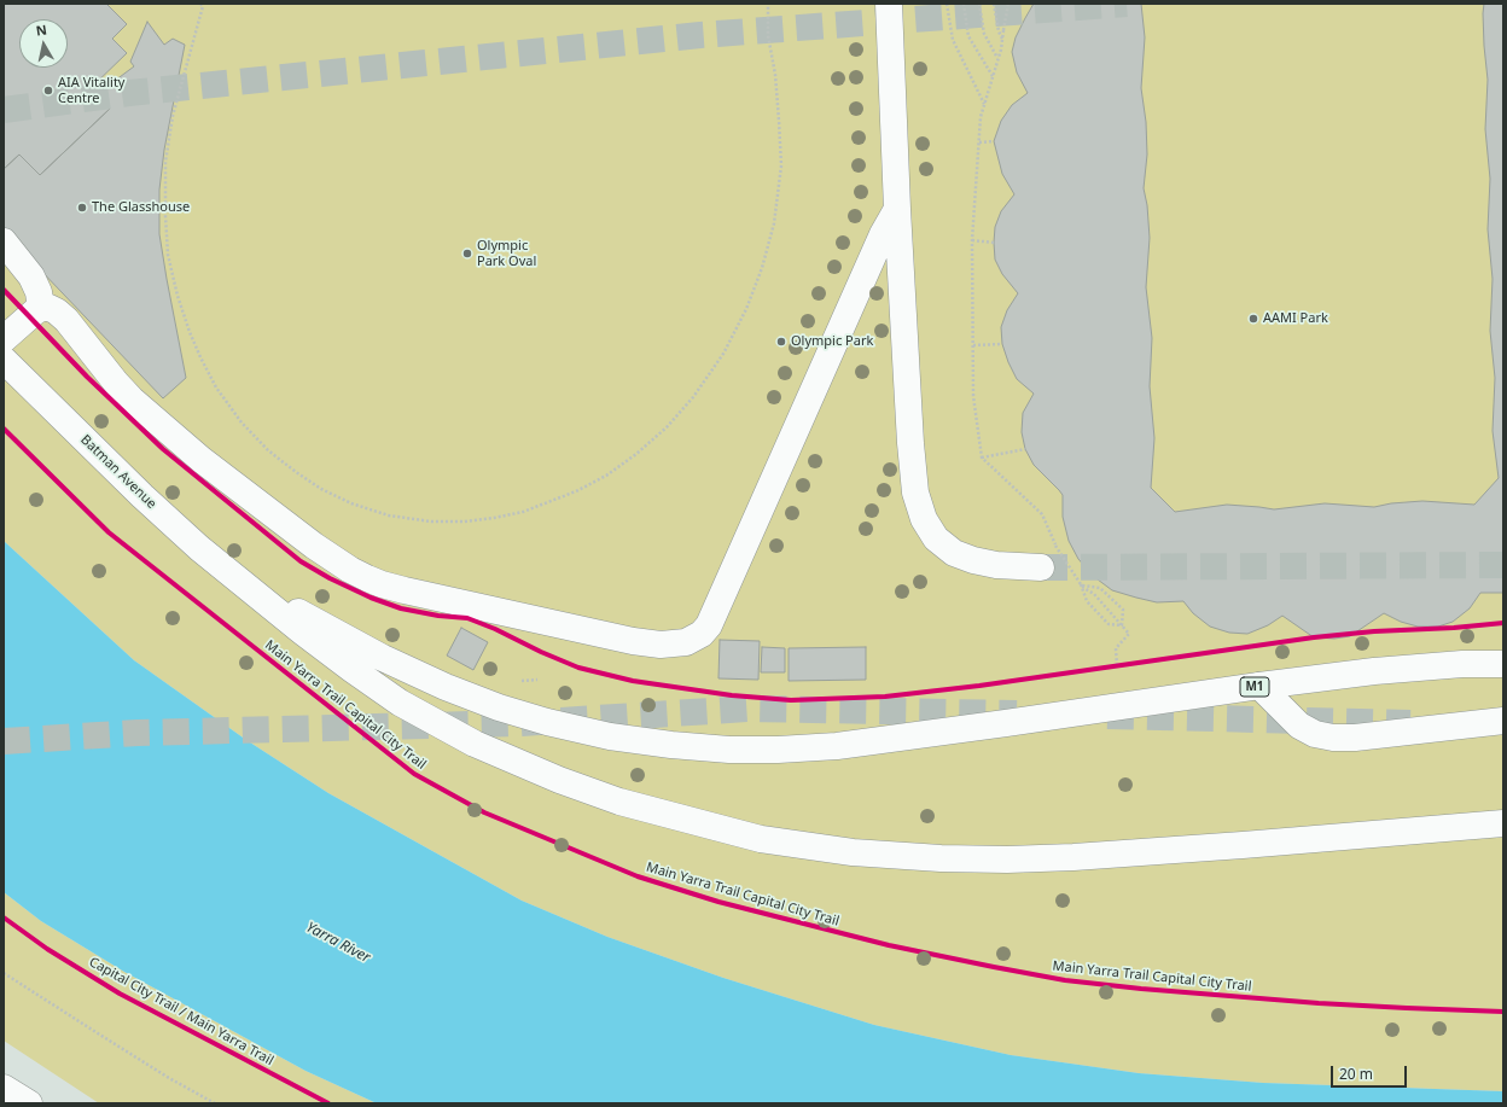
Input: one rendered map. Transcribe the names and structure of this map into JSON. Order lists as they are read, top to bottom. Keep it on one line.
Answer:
{"streets":{"main road":["Batman Avenue","M1"],"cycle path":["Main Yarra Trail Capital City Trail","Capital City Trail / Main Yarra Trail"]},"crossings":[["Batman Avenue","M1"]],"water":["Yarra River"],"places":["AIA Vitality Centre","The Glasshouse","Olympic Park Oval","AAMI Park","Olympic Park"],"scale_bar":"20 m","north":"top"}
